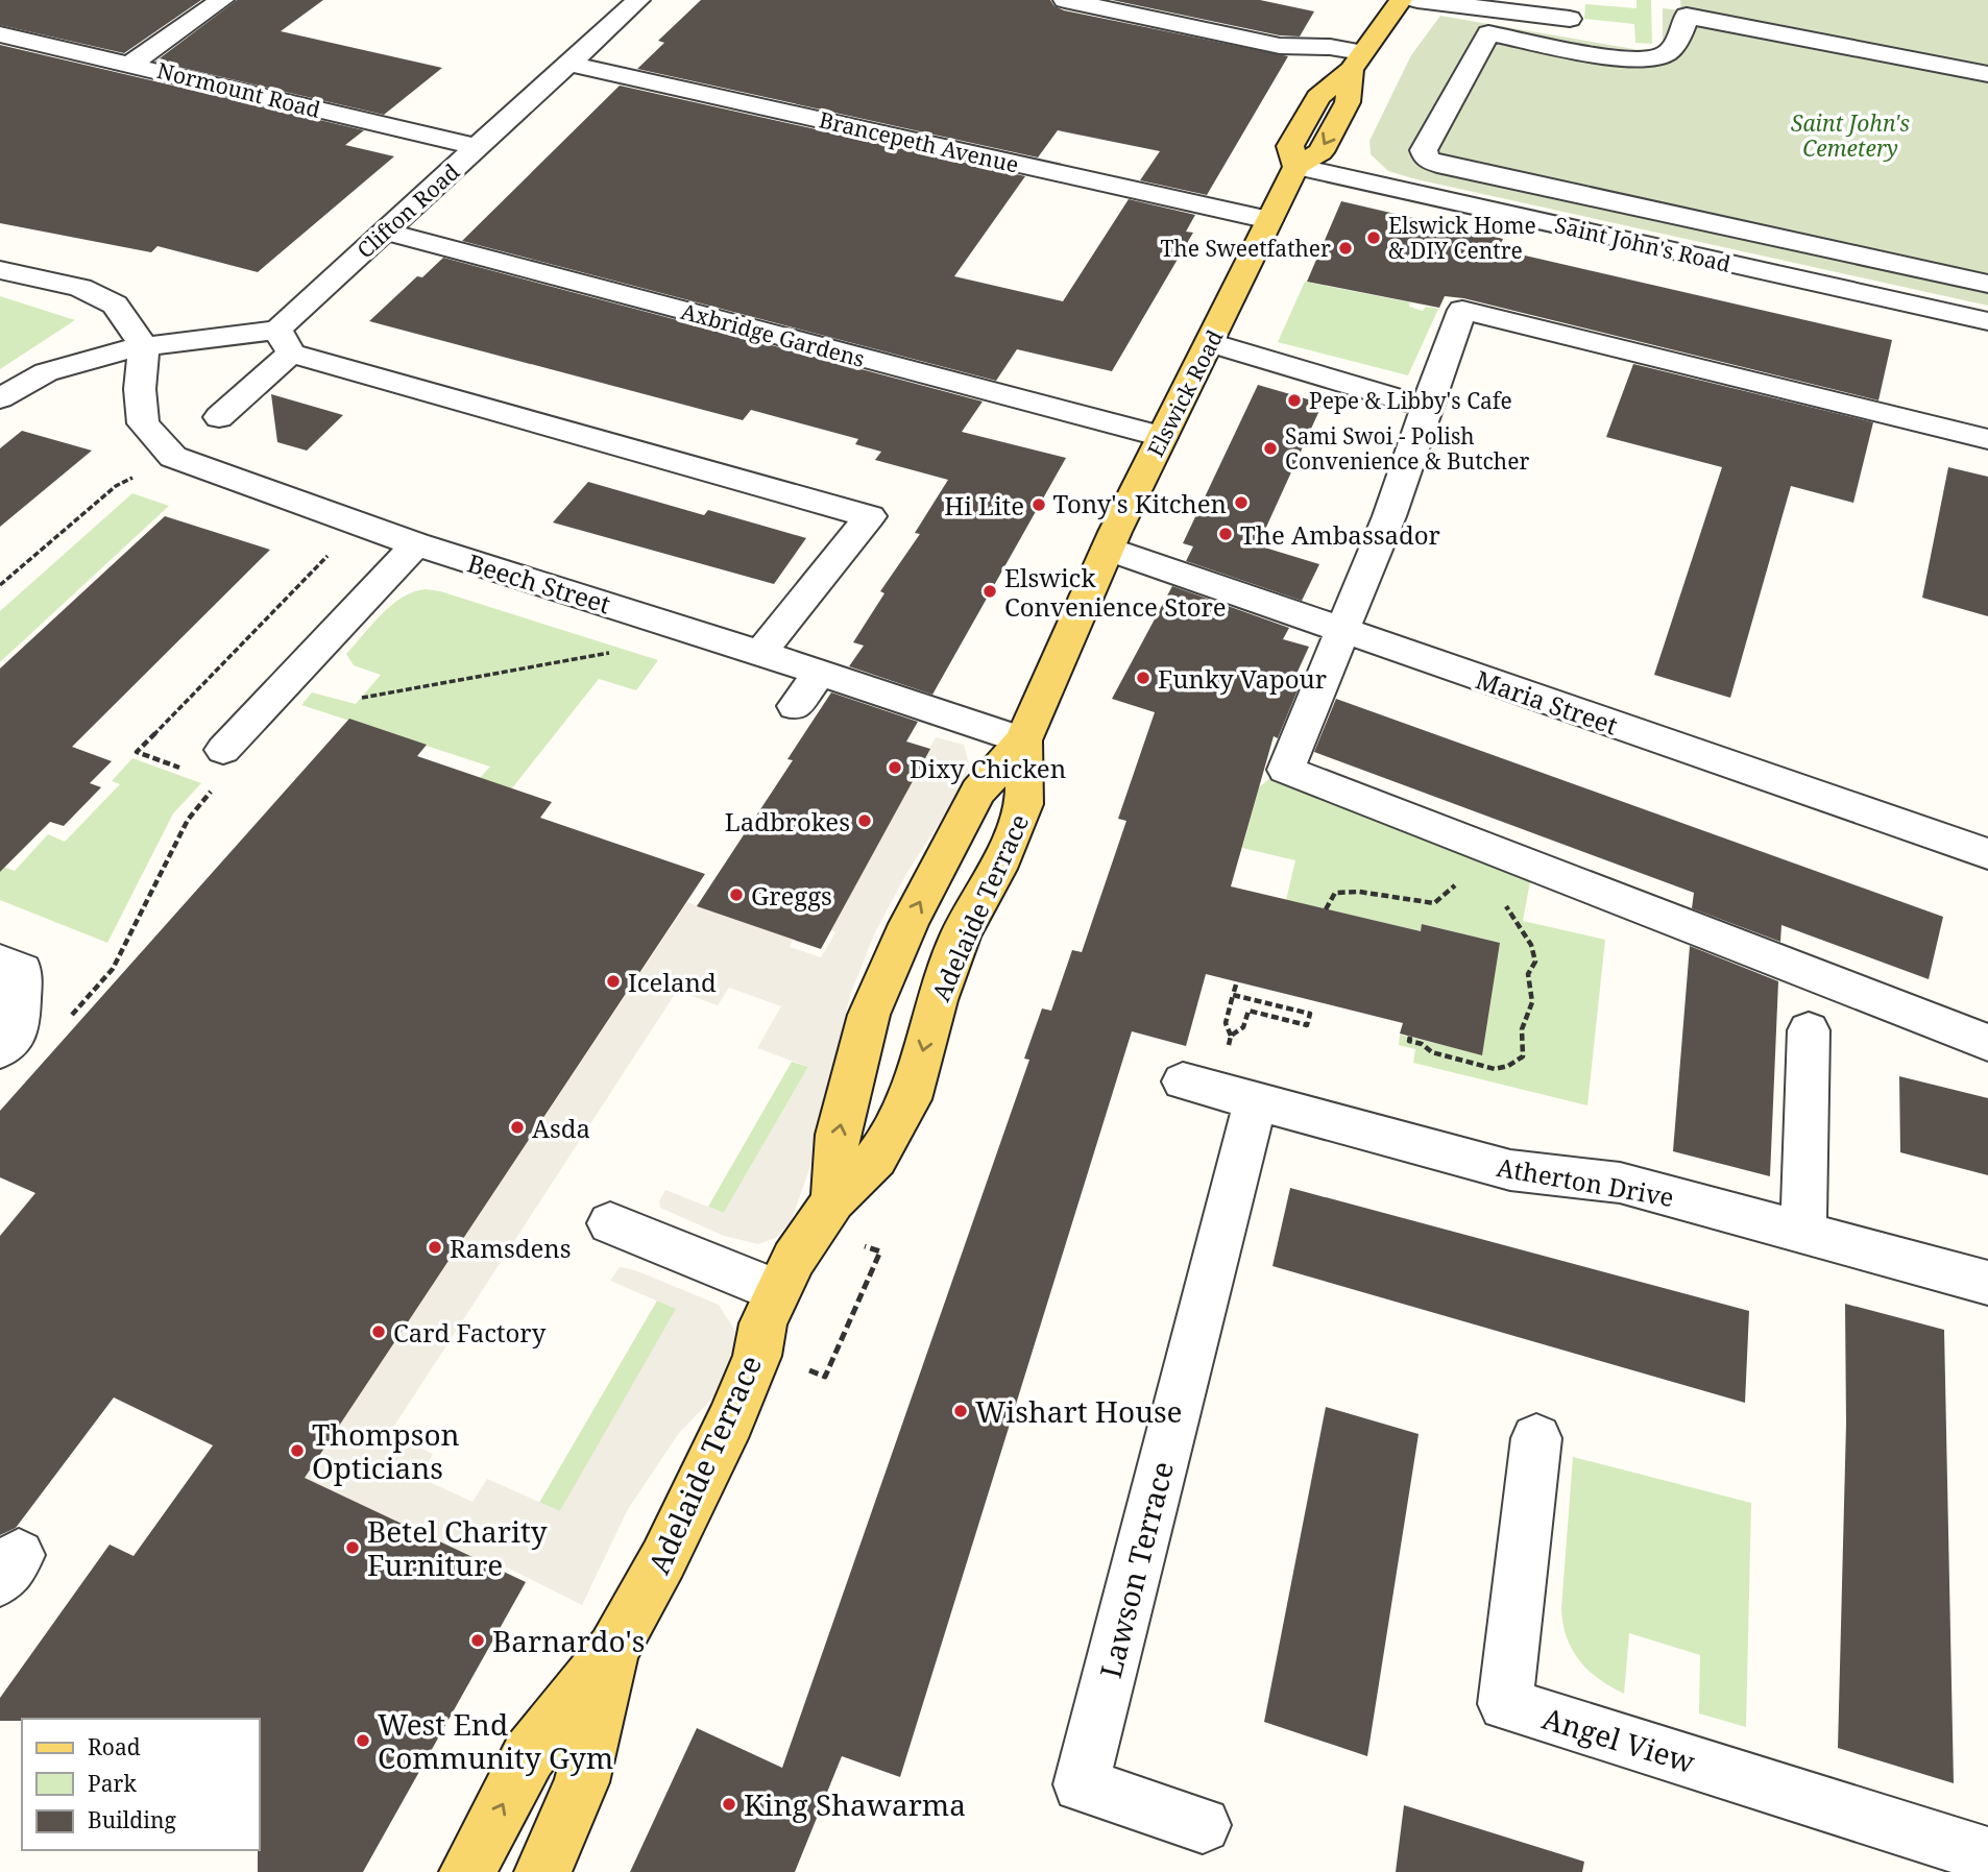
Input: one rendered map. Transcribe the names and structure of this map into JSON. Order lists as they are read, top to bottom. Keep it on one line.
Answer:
{"streets":{"main road":["Elswick Road","Adelaide Terrace"],"street":["Normount Road","Brancepeth Avenue","Clifton Road","Saint John's Road","Axbridge Gardens","Beech Street","Maria Street","Atherton Drive","Lawson Terrace","Angel View"]},"crossings":[["Normount Road","Clifton Road"],["Brancepeth Avenue","Clifton Road"],["Brancepeth Avenue","Elswick Road"],["Clifton Road","Axbridge Gardens"],["Saint John's Road","Elswick Road"],["Axbridge Gardens","Elswick Road"],["Elswick Road","Beech Street"],["Elswick Road","Maria Street"],["Elswick Road","Adelaide Terrace"],["Beech Street","Adelaide Terrace"],["Atherton Drive","Lawson Terrace"]],"parks":["Saint John's Cemetery"],"places":["Elswick Home & DIY Centre","The Sweetfather","Pepe & Libby's Cafe","Sami Swoi - Polish Convenience & Butcher","Tony's Kitchen","Hi Lite","The Ambassador","Elswick Convenience Store","Funky Vapour","Dixy Chicken","Ladbrokes","Greggs","Iceland","Asda","Ramsdens","Card Factory","Wishart House","Thompson Opticians","Betel Charity Furniture","Barnardo's","West End Community Gym","King Shawarma"],"legend":["Road","Park","Building"]}
